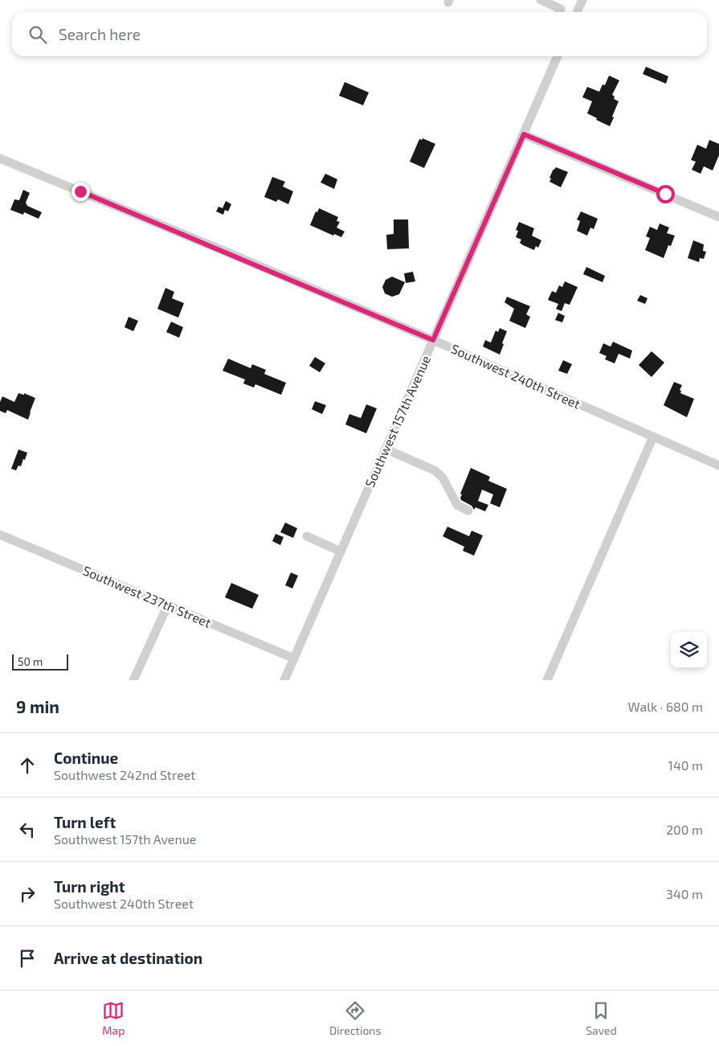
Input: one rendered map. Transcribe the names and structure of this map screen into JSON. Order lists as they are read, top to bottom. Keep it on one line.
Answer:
{"streets":{"street":["Southwest 240th Street","Southwest 157th Avenue","Southwest 237th Street"]},"crossings":[["Southwest 240th Street","Southwest 157th Avenue"],["Southwest 157th Avenue","Southwest 237th Street"]],"scale_bar":"50 m","page":{"search":"Search here","scale":"50 m","heading":["9 min","Walk · 680 m"],"list":[["Continue","Southwest 242nd Street","140 m"],["Turn left","Southwest 157th Avenue","200 m"],["Turn right","Southwest 240th Street","340 m"],"Arrive at destination"],"nav":["Map","Directions","Saved"]}}
